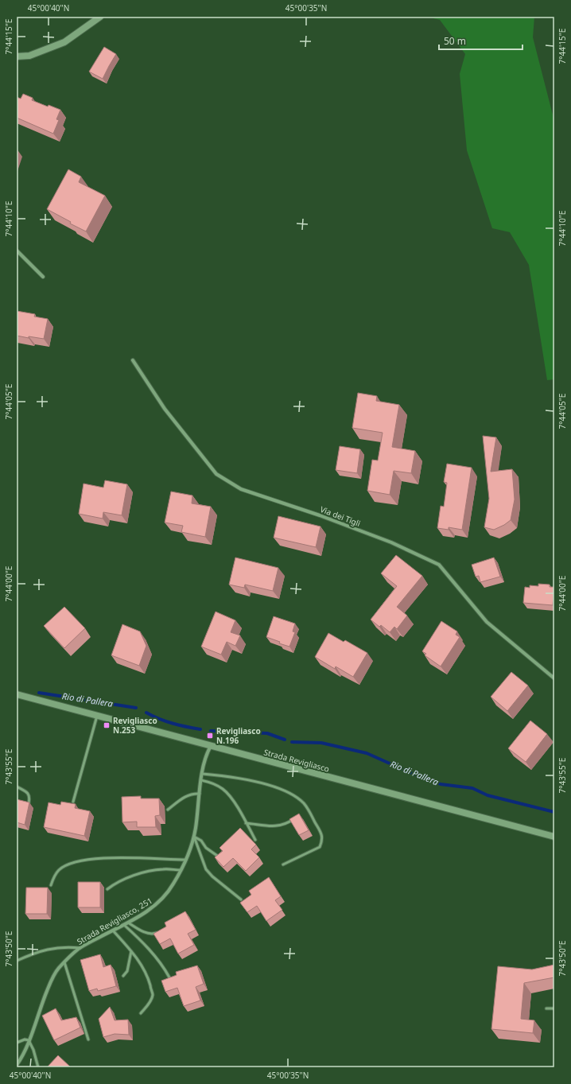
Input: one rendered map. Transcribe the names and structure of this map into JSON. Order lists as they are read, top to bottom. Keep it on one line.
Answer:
{"streets":{"street":["Via dei Tigli","Strada Revigliasco","Strada Revigliasco, 251"]},"crossings":[["Strada Revigliasco","Strada Revigliasco, 251"]],"water":["Rio di Pallera"],"places":{"transit":["Revigliasco N.253","Revigliasco N.196"]},"scale_bar":"50 m","coordinates":["45°00'40\"N","45°00'35\"N","7°44'15\"E","7°44'10\"E","7°44'05\"E","7°44'00\"E","7°43'55\"E","7°43'50\"E"]}
